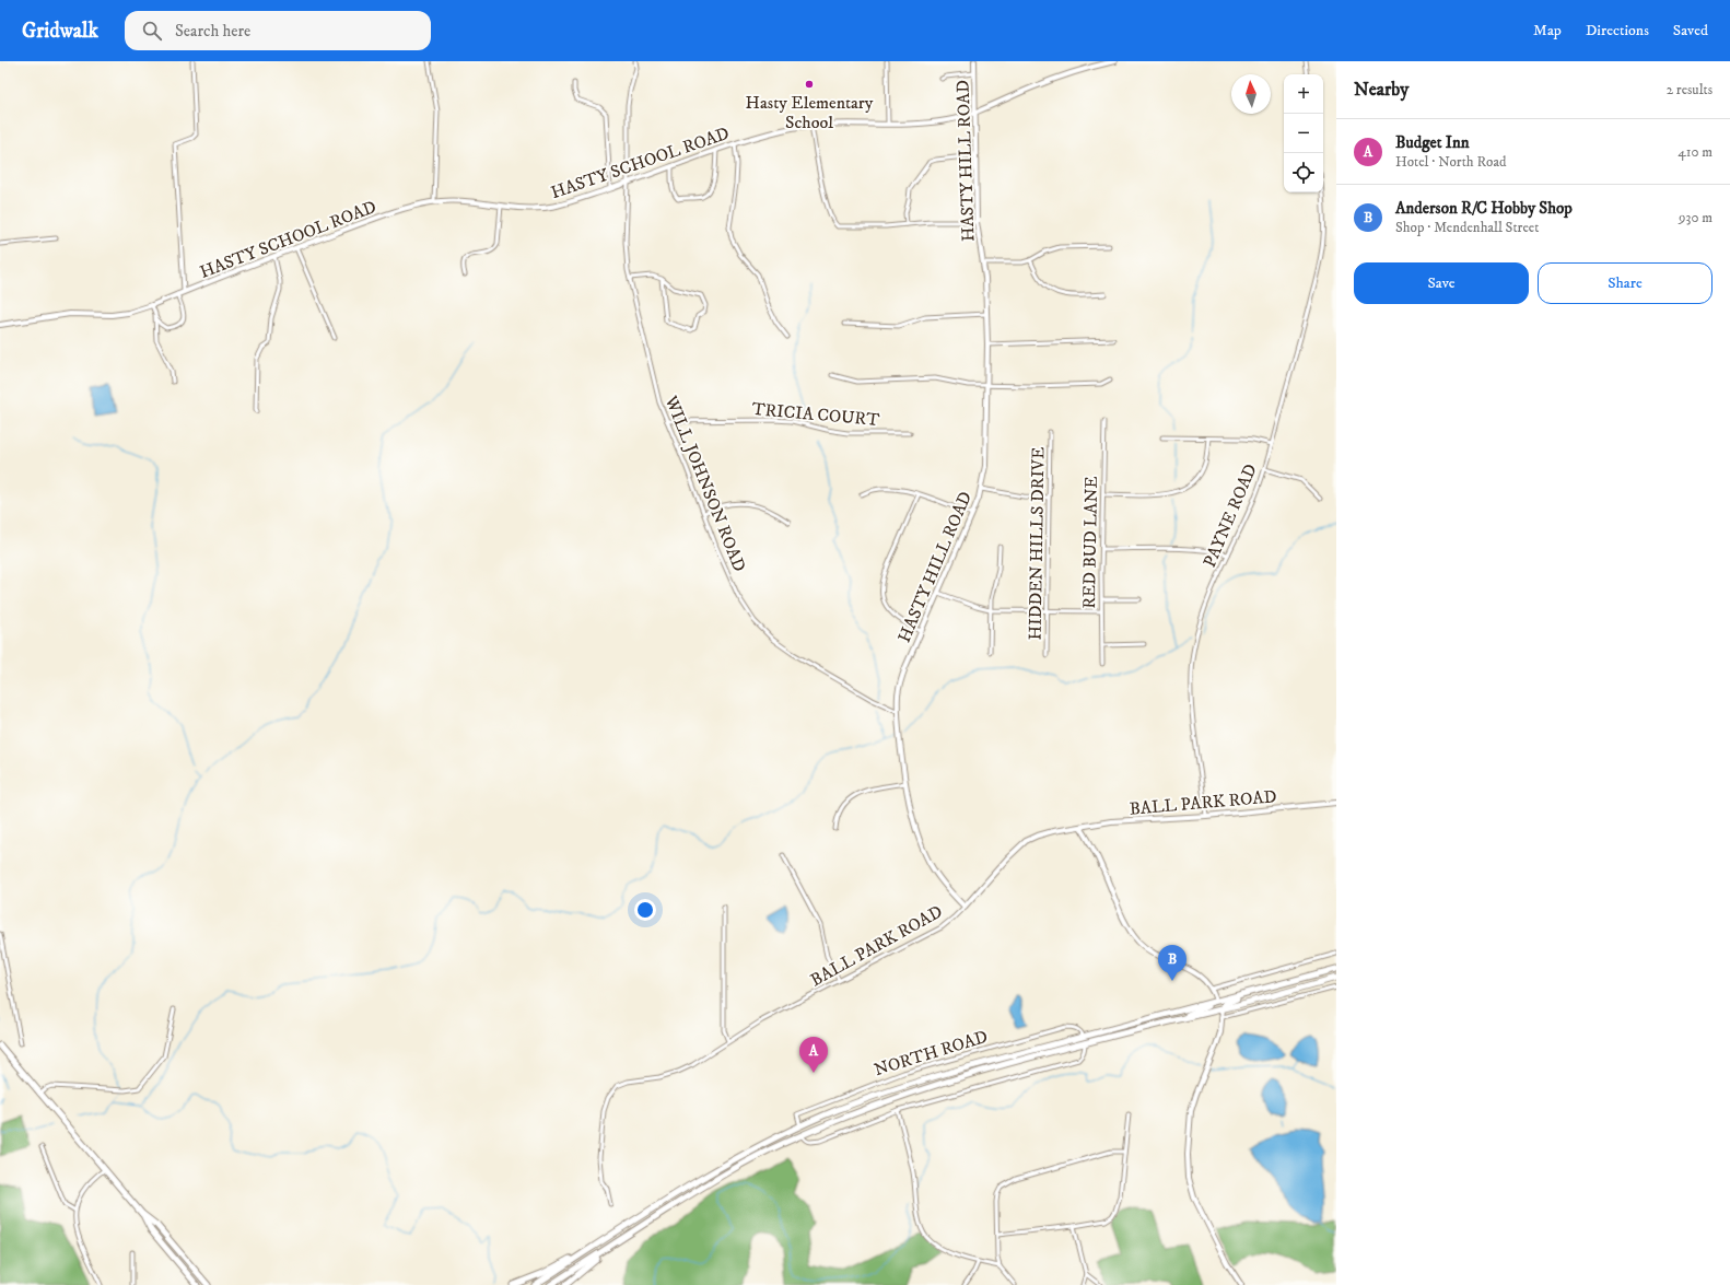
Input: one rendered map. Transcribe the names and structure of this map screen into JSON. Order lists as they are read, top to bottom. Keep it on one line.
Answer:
{"streets":{"street":["HASTY HILL ROAD","HASTY SCHOOL ROAD","TRICIA COURT","WILL JOHNSON ROAD","PAYNE ROAD","RED BUD LANE","HIDDEN HILLS DRIVE","BALL PARK ROAD","NORTH ROAD"]},"crossings":[["HASTY HILL ROAD","HASTY SCHOOL ROAD"],["HASTY HILL ROAD","WILL JOHNSON ROAD"],["HASTY HILL ROAD","BALL PARK ROAD"],["HASTY SCHOOL ROAD","WILL JOHNSON ROAD"],["TRICIA COURT","WILL JOHNSON ROAD"],["PAYNE ROAD","BALL PARK ROAD"]],"places":["Hasty Elementary School"],"north":"top","page":{"header":"Gridwalk","search":"Search here","nav":["Map","Directions","Saved"],"heading":["Nearby","2 results"],"map_buttons":["+","−"],"list":[{"mark":"A","name":"Budget Inn","note":"Hotel · North Road","value":"410 m"},{"mark":"B","name":"Anderson R/C Hobby Shop","note":"Shop · Mendenhall Street","value":"930 m"}],"buttons":["Save","Share"],"pins":["B","A"]}}
